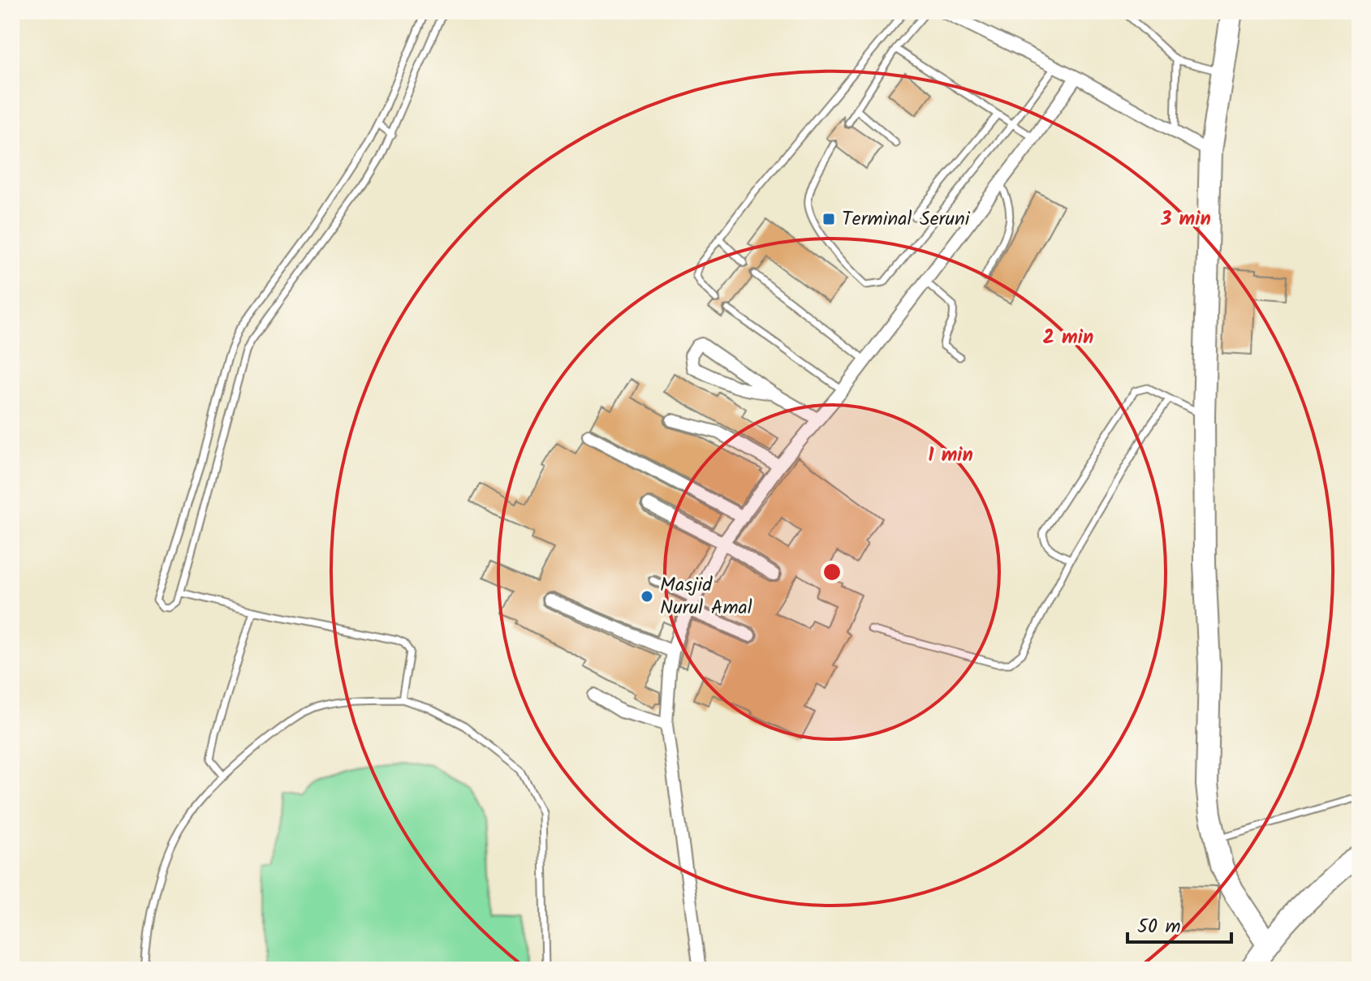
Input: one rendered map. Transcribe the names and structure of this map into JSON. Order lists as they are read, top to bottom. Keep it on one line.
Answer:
{"places":{"transit":["Terminal Seruni"],"other":["Masjid Nurul Amal"]},"scale_bar":"50 m","rings":["3 min","2 min","1 min"]}
